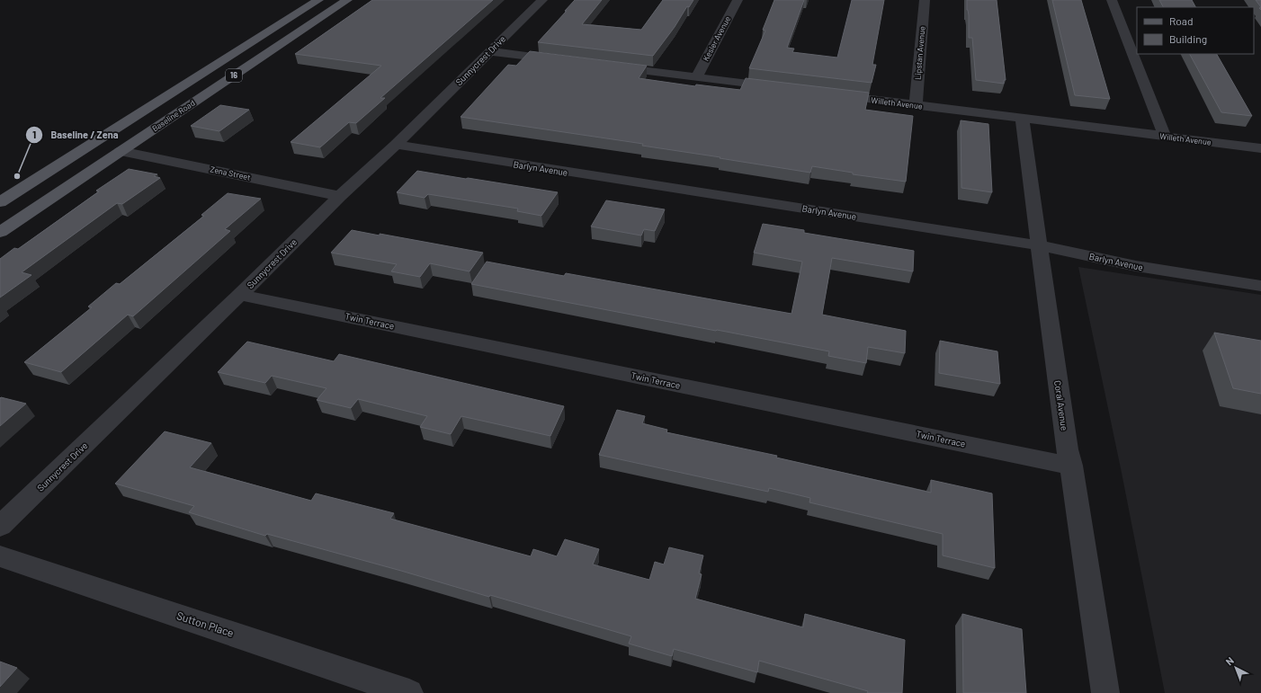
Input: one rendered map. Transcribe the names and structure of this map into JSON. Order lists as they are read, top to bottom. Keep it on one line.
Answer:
{"streets":{"main road":["16","Baseline Road"],"street":["Kesler Avenue","Lipstan Avenue","Sunnycrest Drive","Willeth Avenue","Barlyn Avenue","Zena Street","Twin Terrace","Coral Avenue","Sutton Place"]},"crossings":[["Lipstan Avenue","Willeth Avenue"],["Sunnycrest Drive","Barlyn Avenue"],["Sunnycrest Drive","Zena Street"],["Sunnycrest Drive","Twin Terrace"],["Willeth Avenue","Coral Avenue"],["Baseline Road","Zena Street"],["Barlyn Avenue","Coral Avenue"],["Twin Terrace","Coral Avenue"]],"places":["Baseline / Zena"],"legend":["Road","Building"],"north":"top left"}
